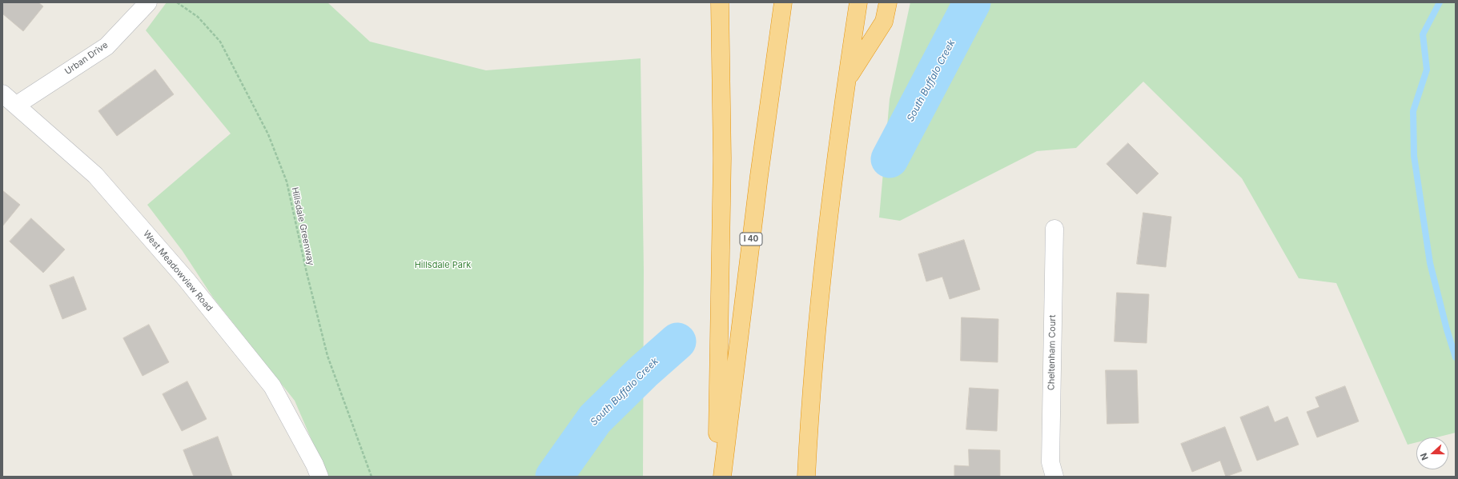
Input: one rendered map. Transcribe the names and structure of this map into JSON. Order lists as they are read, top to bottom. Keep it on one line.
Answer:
{"streets":{"highway":["I 40"],"street":["Urban Drive","West Meadowview Road","Cheltenham Court"],"path":["Hillsdale Greenway"]},"crossings":[["Urban Drive","West Meadowview Road"]],"water":["South Buffalo Creek"],"parks":["Hillsdale Park"],"north":"left"}
